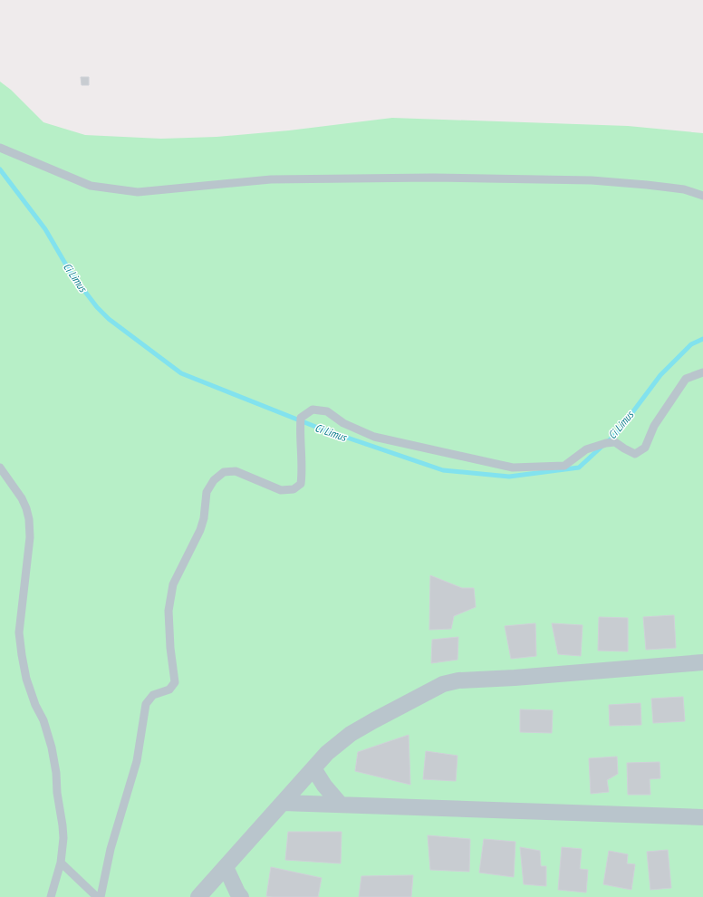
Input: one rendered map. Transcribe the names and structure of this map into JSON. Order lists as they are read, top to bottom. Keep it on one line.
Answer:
{"water":["Ci Limus"]}
